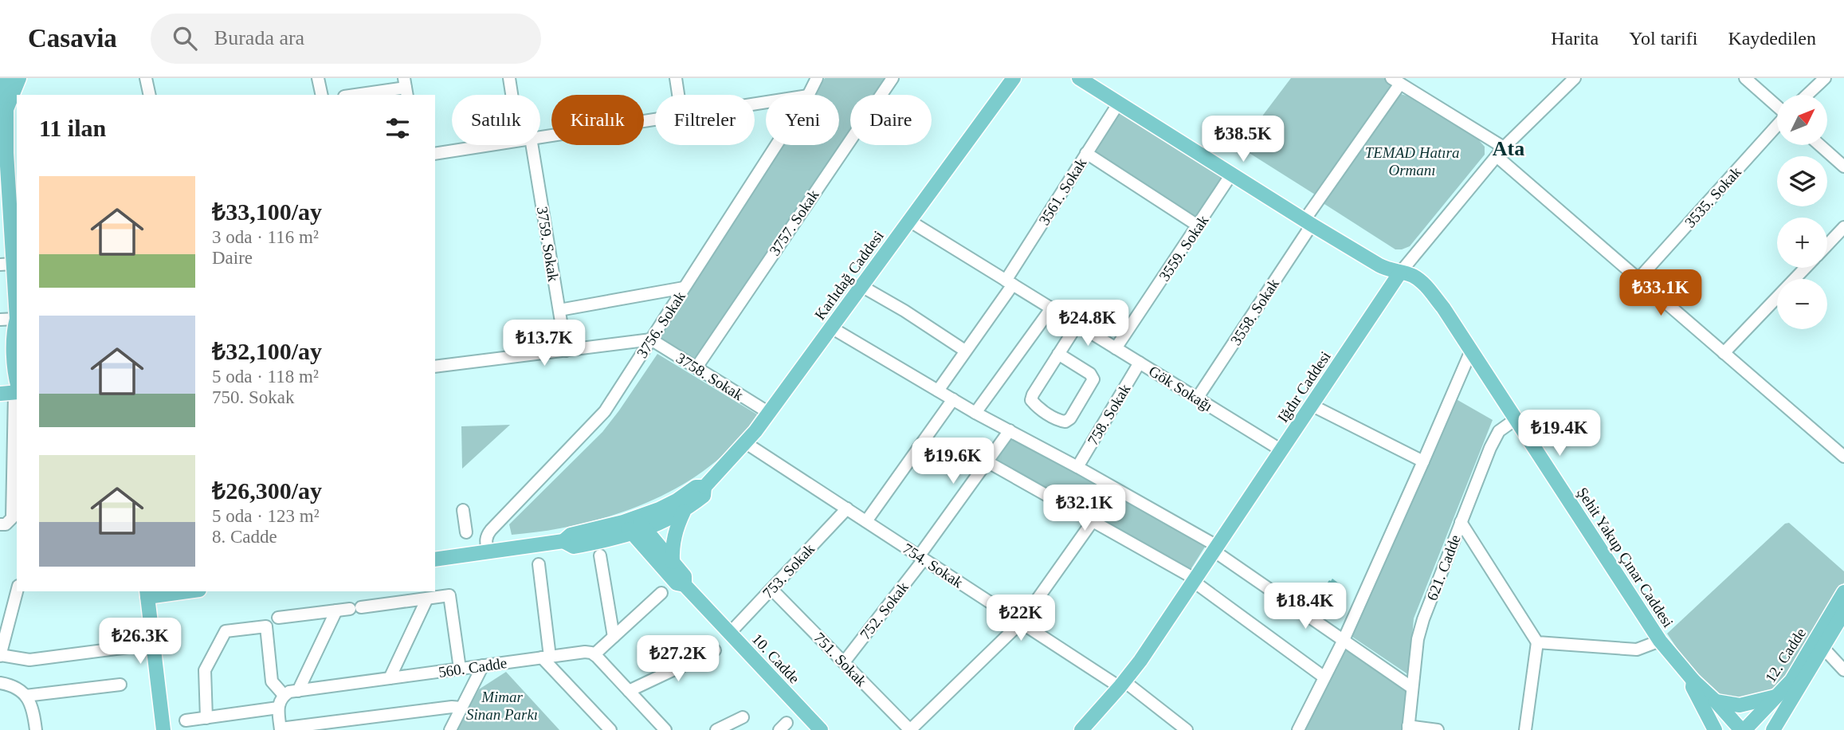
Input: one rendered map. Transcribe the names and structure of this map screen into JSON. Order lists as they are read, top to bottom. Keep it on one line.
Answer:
{"streets":{"main road":["Karlıdağ Caddesi","Iğdır Caddesi","Şehit Yakup Çınar Caddesi","12. Cadde","10. Cadde"],"street":["3561. Sokak","3535. Sokak","3757. Sokak","3759. Sokak","3559. Sokak","3558. Sokak","3756. Sokak","3758. Sokak","Gök Sokağı","758. Sokak","754. Sokak","621. Cadde","753. Sokak","752. Sokak","751. Sokak","560. Cadde"]},"crossings":[["3561. Sokak","Gök Sokağı"],["3561. Sokak","Şehit Yakup Çınar Caddesi"],["3757. Sokak","3758. Sokak"],["3559. Sokak","Gök Sokağı"],["3559. Sokak","Şehit Yakup Çınar Caddesi"],["Karlıdağ Caddesi","3756. Sokak"],["Karlıdağ Caddesi","3758. Sokak"],["Karlıdağ Caddesi","Gök Sokağı"],["Karlıdağ Caddesi","754. Sokak"],["Karlıdağ Caddesi","10. Cadde"],["3558. Sokak","Gök Sokağı"],["3558. Sokak","Şehit Yakup Çınar Caddesi"],["3756. Sokak","3758. Sokak"],["Iğdır Caddesi","Gök Sokağı"],["Iğdır Caddesi","Şehit Yakup Çınar Caddesi"],["Iğdır Caddesi","754. Sokak"],["Gök Sokağı","758. Sokak"],["Şehit Yakup Çınar Caddesi","621. Cadde"],["754. Sokak","753. Sokak"],["754. Sokak","752. Sokak"],["753. Sokak","10. Cadde"],["753. Sokak","751. Sokak"],["752. Sokak","751. Sokak"]],"districts":["Ata"],"parks":["TEMAD Hatıra Ormanı","Mimar Sinan Parkı"],"north":"top right","page":{"header":"Casavia","search":"Burada ara","nav":["Harita","Yol tarifi","Kaydedilen"],"map_buttons":["+","−"],"chip":["Satılık","Kiralık","Filtreler","Yeni","Daire"],"heading":"11 ilan","price":["₺38.5K","₺33.1K","₺24.8K","₺13.7K","₺19.4K","₺19.6K","₺32.1K","₺18.4K","₺22K","₺26.3K","₺27.2K"],"list":[{"name":"₺33,100/ay","note":"3 oda · 116 m² · Daire"},{"name":"₺32,100/ay","note":"5 oda · 118 m² · 750. Sokak"},{"name":"₺26,300/ay","note":"5 oda · 123 m² · 8. Cadde"}]}}
